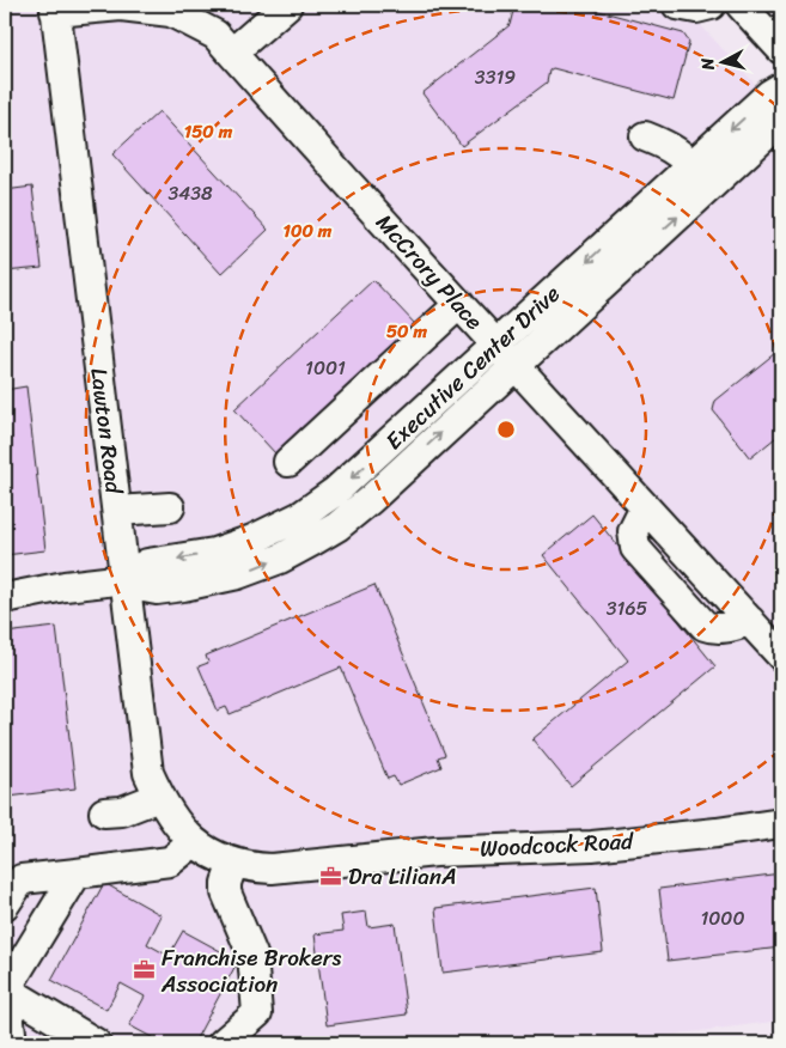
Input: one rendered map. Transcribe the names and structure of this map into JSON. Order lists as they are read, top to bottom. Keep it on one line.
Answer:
{"streets":{"street":["McCrory Place","Executive Center Drive","Lawton Road","Woodcock Road"]},"crossings":[["McCrory Place","Executive Center Drive"],["McCrory Place","Lawton Road"],["Executive Center Drive","Lawton Road"],["Lawton Road","Woodcock Road"]],"places":{"office":["Dra LilianA","Franchise Brokers Association"]},"house_numbers":["3319","3438","1001","3165","1000"],"north":"left","rings":["150 m","100 m","50 m"]}
